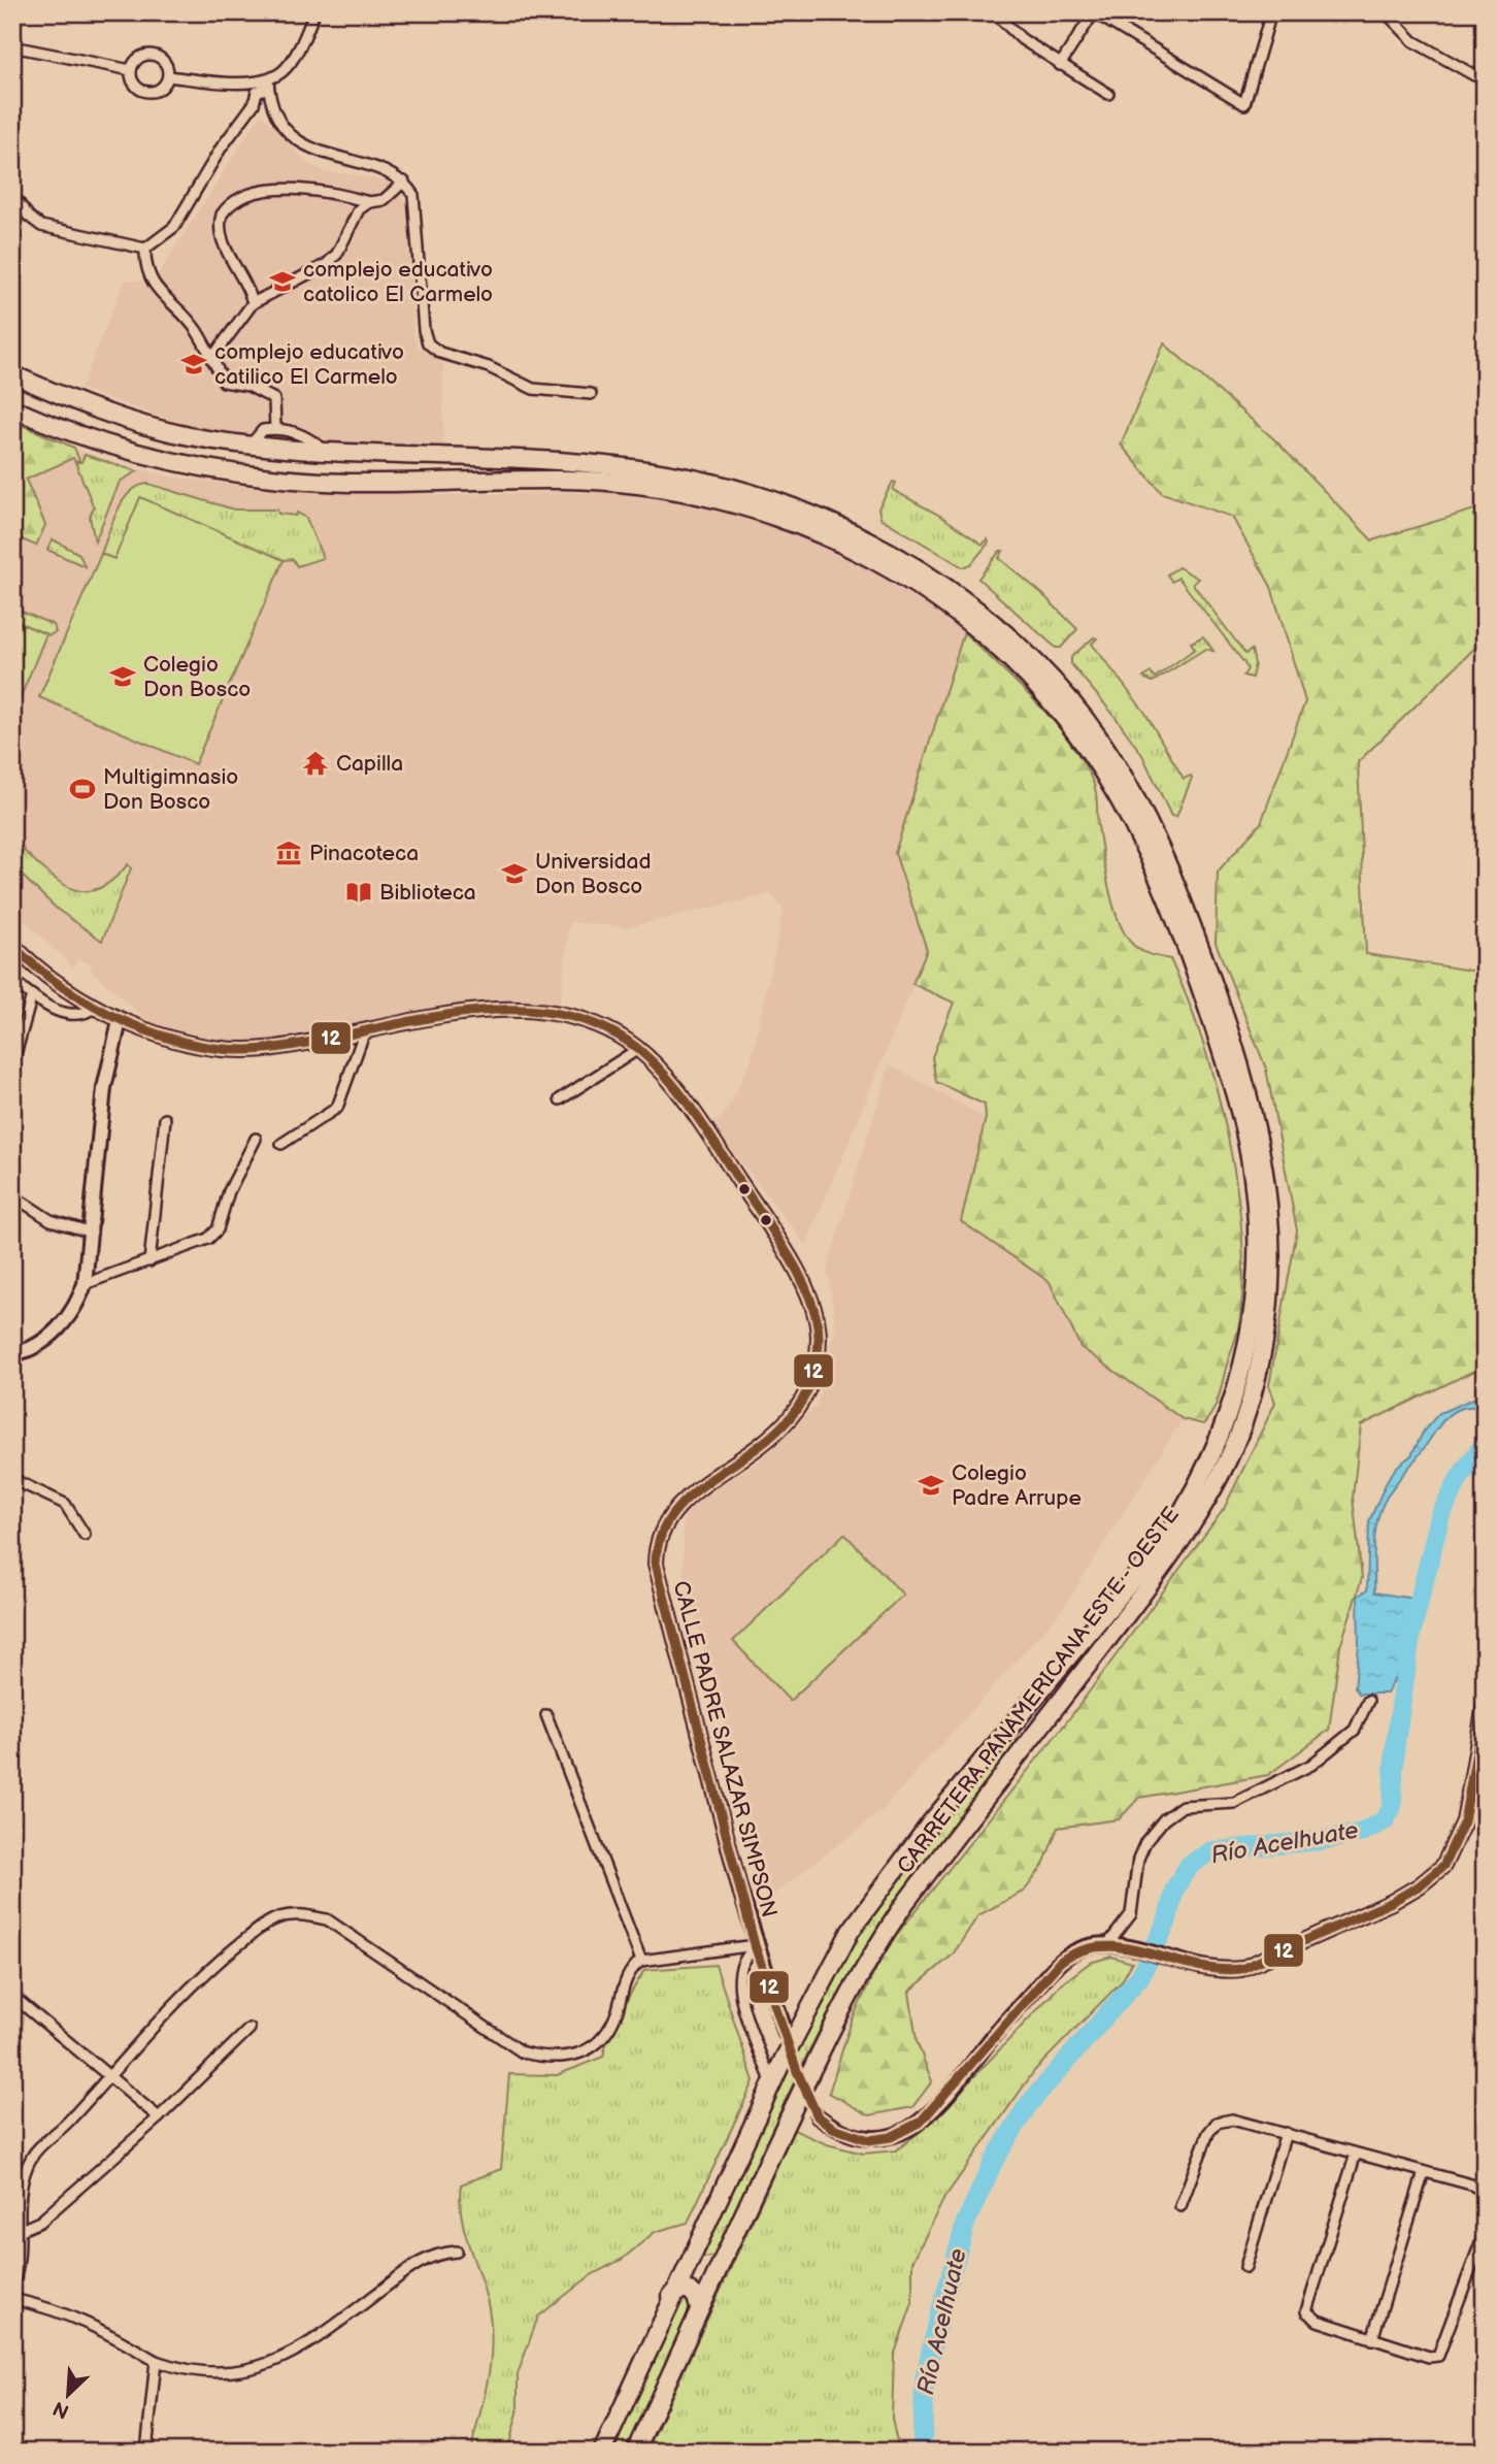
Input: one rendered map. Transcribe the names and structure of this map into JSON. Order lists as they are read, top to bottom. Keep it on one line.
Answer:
{"streets":{"highway":["CARRETERA PANAMERICANA ESTE - OESTE"],"main road":["CALLE PADRE SALAZAR SIMPSON"]},"water":["Río Acelhuate"],"places":{"school or university":["complejo educativo catolico El Carmelo","complejo educativo catilico El Carmelo","Colegio Don Bosco","Universidad Don Bosco","Colegio Padre Arrupe"],"temple":["Capilla"],"sports":["Multigimnasio Don Bosco"],"museum":["Pinacoteca"],"library":["Biblioteca"]},"lines":["transit line 12"],"north":"bottom left"}
